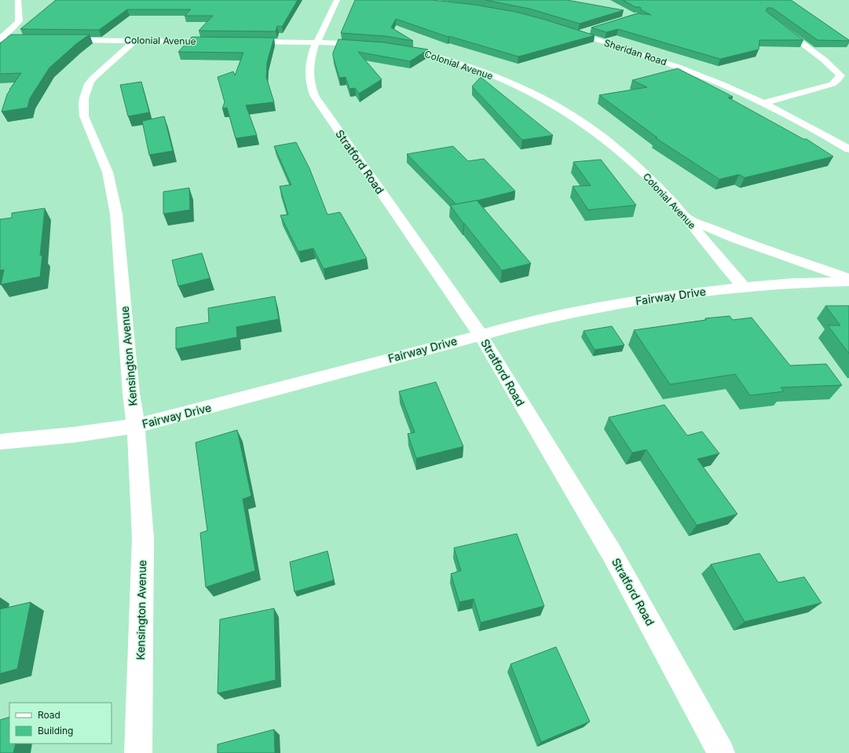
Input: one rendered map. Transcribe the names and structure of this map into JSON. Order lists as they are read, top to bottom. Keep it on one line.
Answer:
{"streets":{"street":["Colonial Avenue","Sheridan Road","Stratford Road","Fairway Drive","Kensington Avenue"]},"crossings":[["Colonial Avenue","Fairway Drive"],["Colonial Avenue","Kensington Avenue"],["Stratford Road","Fairway Drive"],["Fairway Drive","Kensington Avenue"]],"legend":["Road","Building"]}
